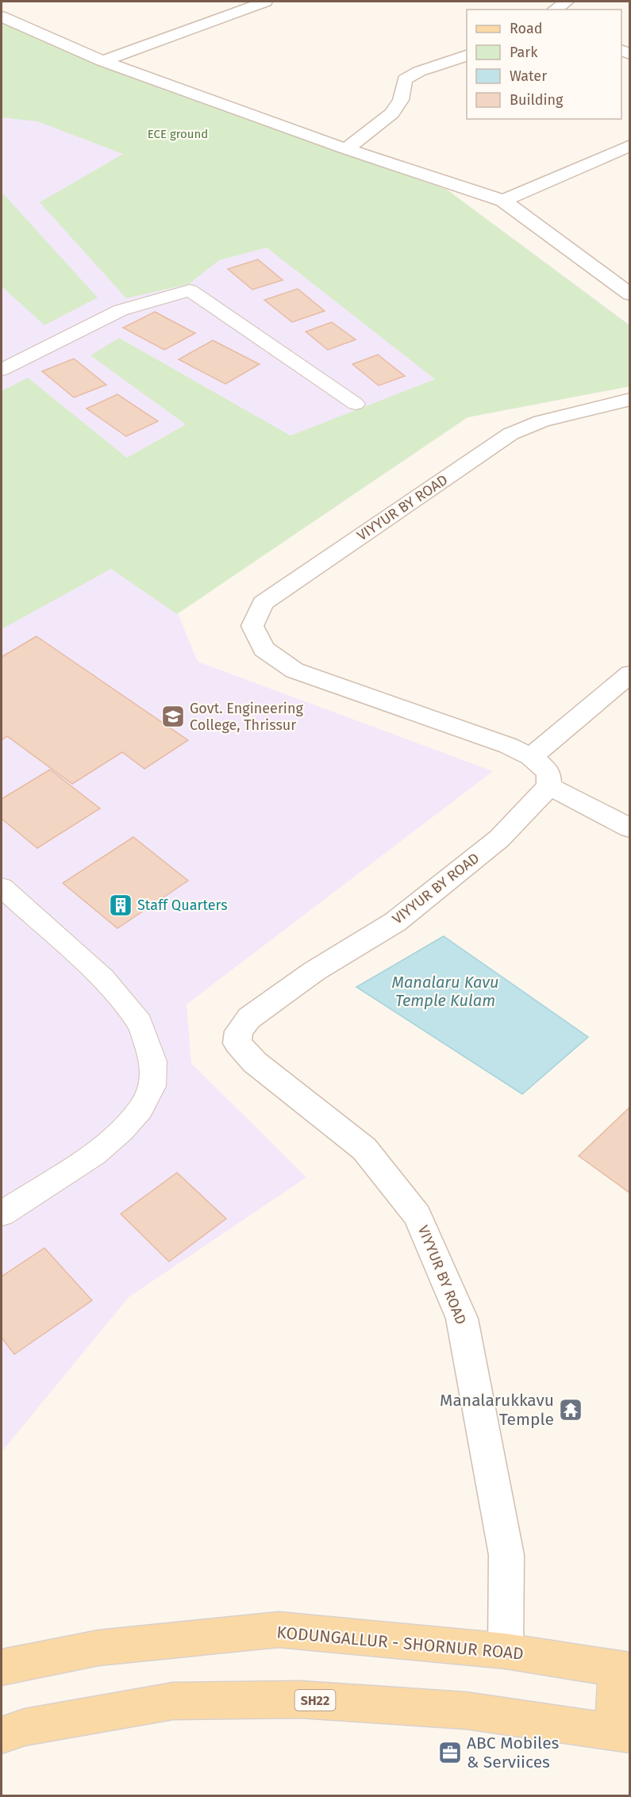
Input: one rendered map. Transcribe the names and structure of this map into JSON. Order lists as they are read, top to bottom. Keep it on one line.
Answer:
{"streets":{"main road":["KODUNGALLUR - SHORNUR ROAD","SH22"],"street":["VIYYUR BY ROAD"]},"crossings":[["VIYYUR BY ROAD","KODUNGALLUR - SHORNUR ROAD"]],"water":["Manalaru Kavu Temple Kulam"],"parks":["ECE ground"],"places":{"school or university":["Govt. Engineering College, Thrissur"],"building":["Staff Quarters"],"temple":["Manalarukkavu Temple"],"office":["ABC Mobiles & Serviices"]},"legend":["Road","Park","Water","Building"]}
